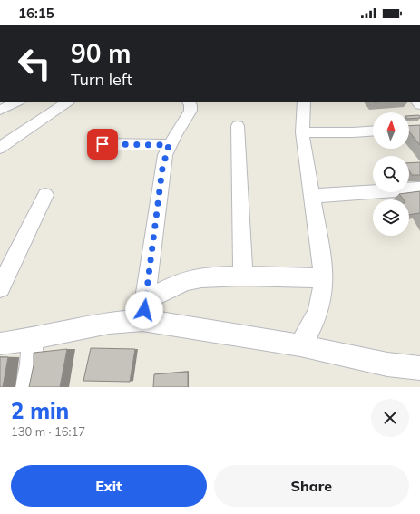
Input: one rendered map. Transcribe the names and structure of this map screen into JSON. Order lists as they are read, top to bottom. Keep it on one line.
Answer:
{"north":"top","page":{"status":"16:15","turn":["90 m","Turn left"],"heading":["2 min","130 m · 16:17"],"buttons":["Exit","Share"]}}
